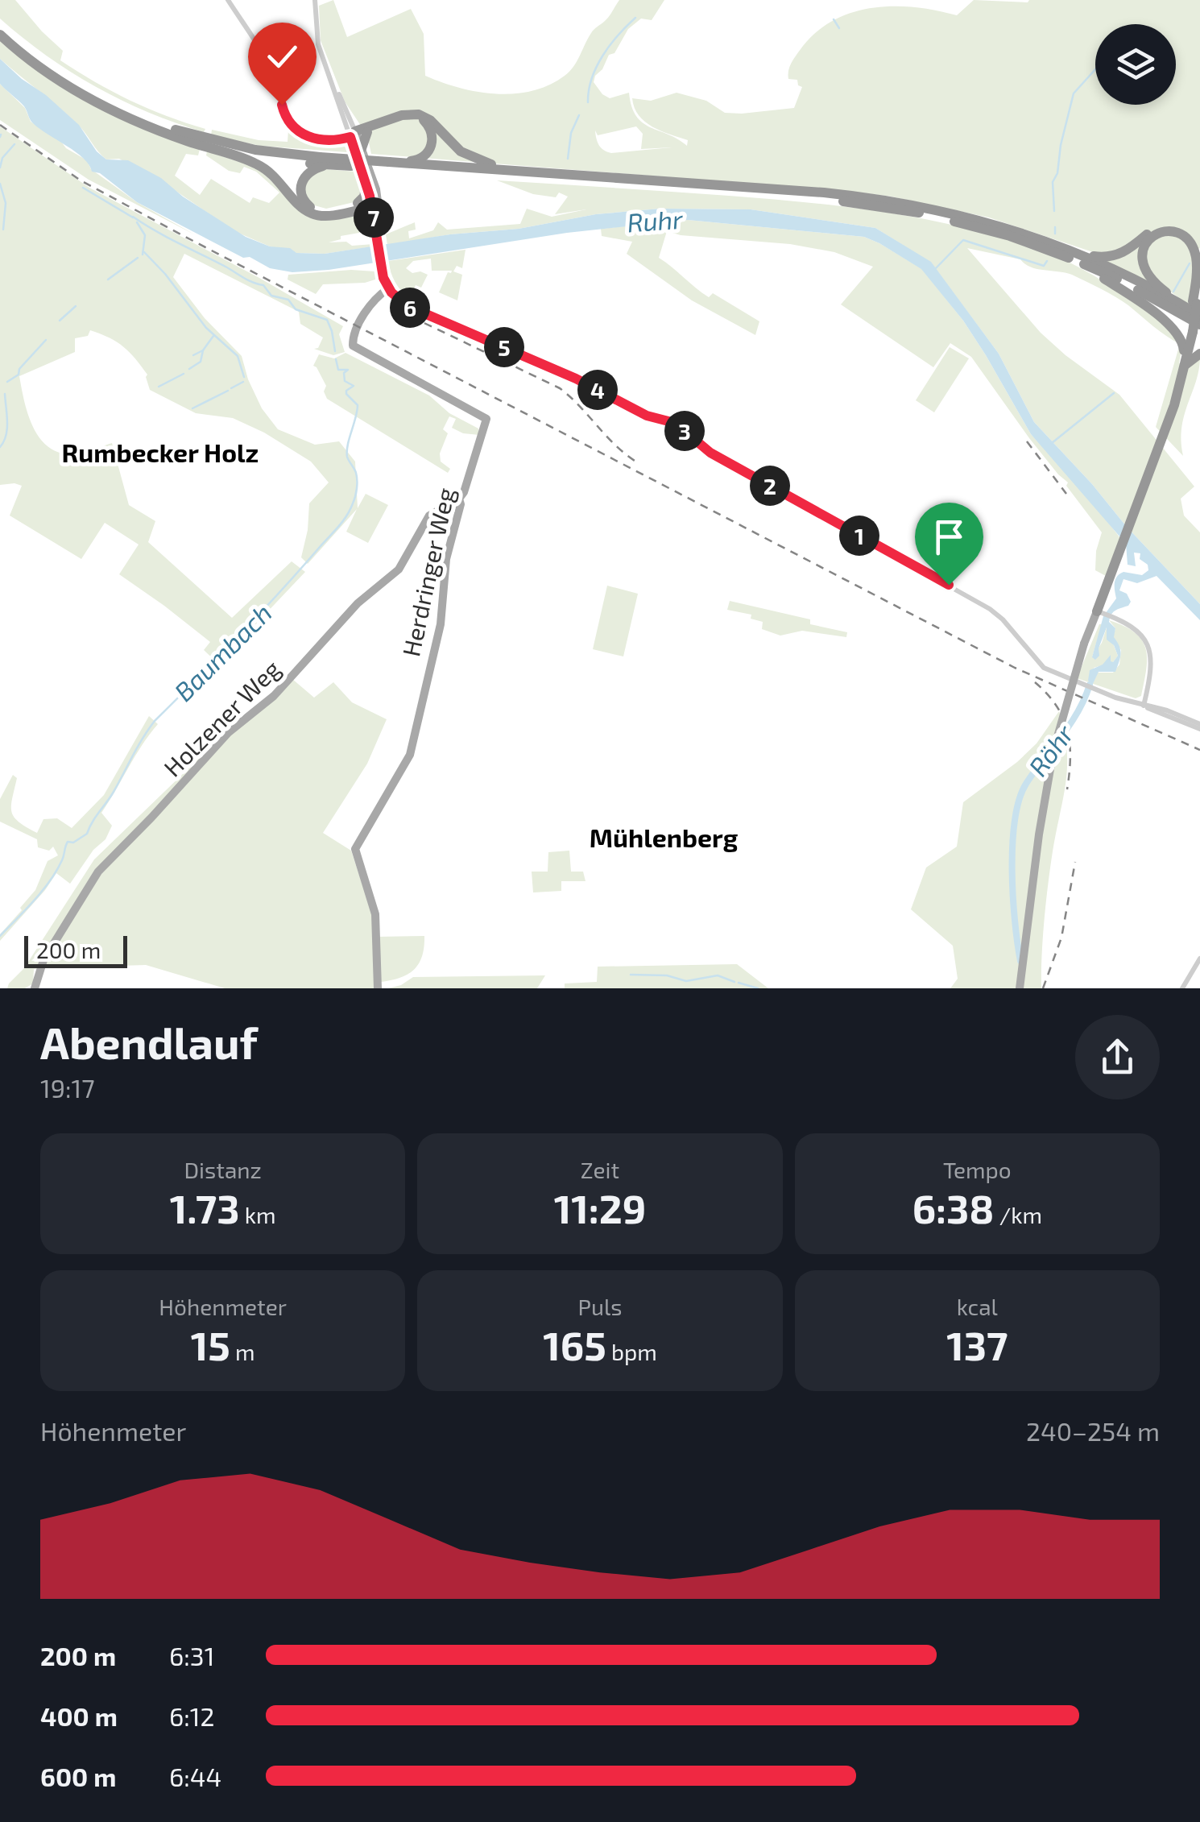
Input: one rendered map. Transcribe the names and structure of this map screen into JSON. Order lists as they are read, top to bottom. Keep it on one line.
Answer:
{"streets":{"main road":["Herdringer Weg","Holzener Weg"]},"crossings":[["Herdringer Weg","Holzener Weg"]],"districts":["Rumbecker Holz","Mühlenberg"],"water":["Ruhr","Baumbach","Röhr"],"scale_bar":"200 m","page":{"pins":["7","6","5","4","3","2","1"],"scale":"200 m","heading":["Abendlauf","19:17"],"stats":[["Distanz","1.73 km"],["Zeit","11:29"],["Tempo","6:38 /km"],["Höhenmeter","15 m"],["Puls","165 bpm"],["kcal","137"]],"chart":["Höhenmeter","240–254 m"],"list":[{"name":"200 m","note":"6:31"},{"name":"400 m","note":"6:12"},{"name":"600 m","note":"6:44"}]}}
